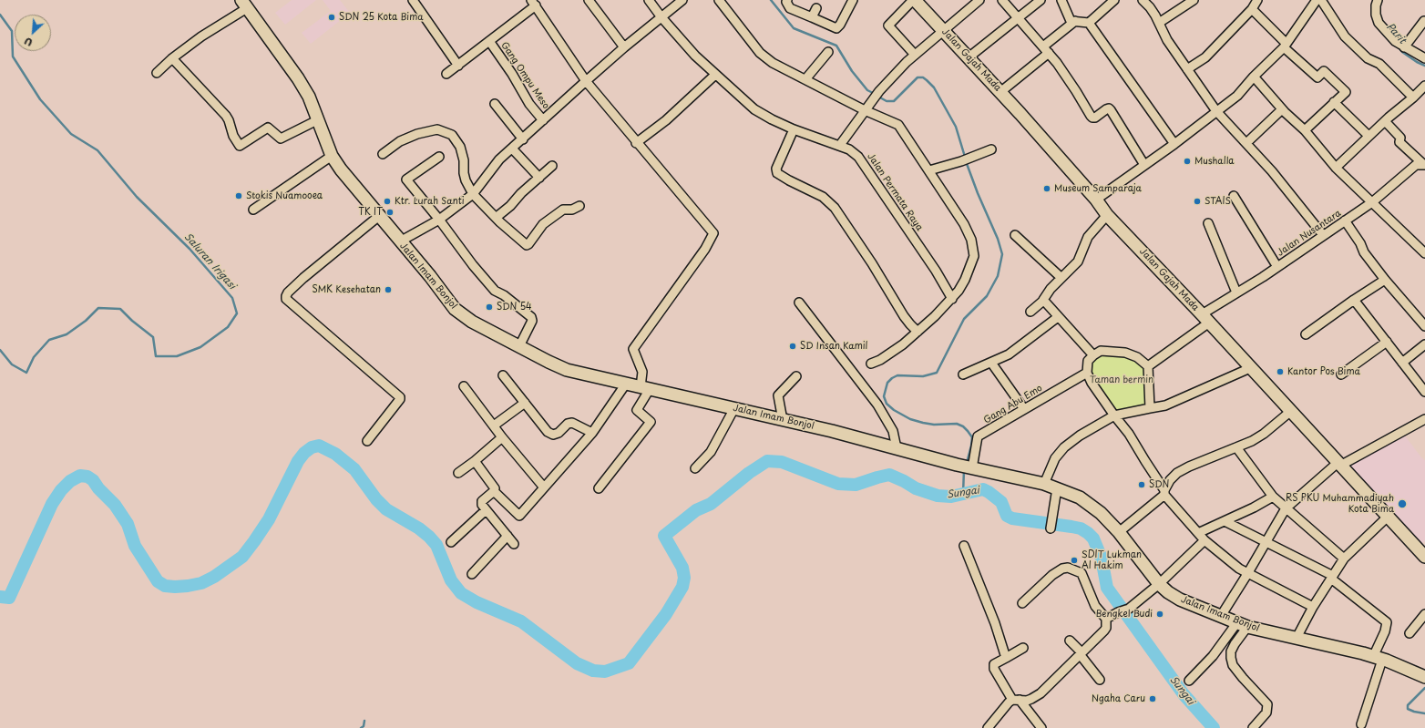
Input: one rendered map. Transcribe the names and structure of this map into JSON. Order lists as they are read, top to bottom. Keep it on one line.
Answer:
{"streets":{"street":["Jalan Gajah Mada","Gang Ompu Meso","Jalan Permata Raya","Jalan Nusantara","Jalan Imam Bonjol","Gang Abu Emo"]},"crossings":[["Jalan Gajah Mada","Jalan Nusantara"],["Jalan Nusantara","Gang Abu Emo"],["Jalan Imam Bonjol","Gang Abu Emo"]],"water":["Parit","Saluran Irigasi","Sungai"],"parks":["Taman bermin"],"places":["SDN 25 Kota Bima","Mushalla","Museum Samparaja","Stokis Nuamooea","Ktr. Lurah Santi","STAIS","TK IT","SMK Kesehatan","SDN 54","SD Insan Kamil","Kantor Pos Bima","SDN","RS PKU Muhammadiyah Kota Bima","SDIT Lukman Al Hakim","Bengkel Budi","Ngaha Caru"],"north":"bottom left"}
